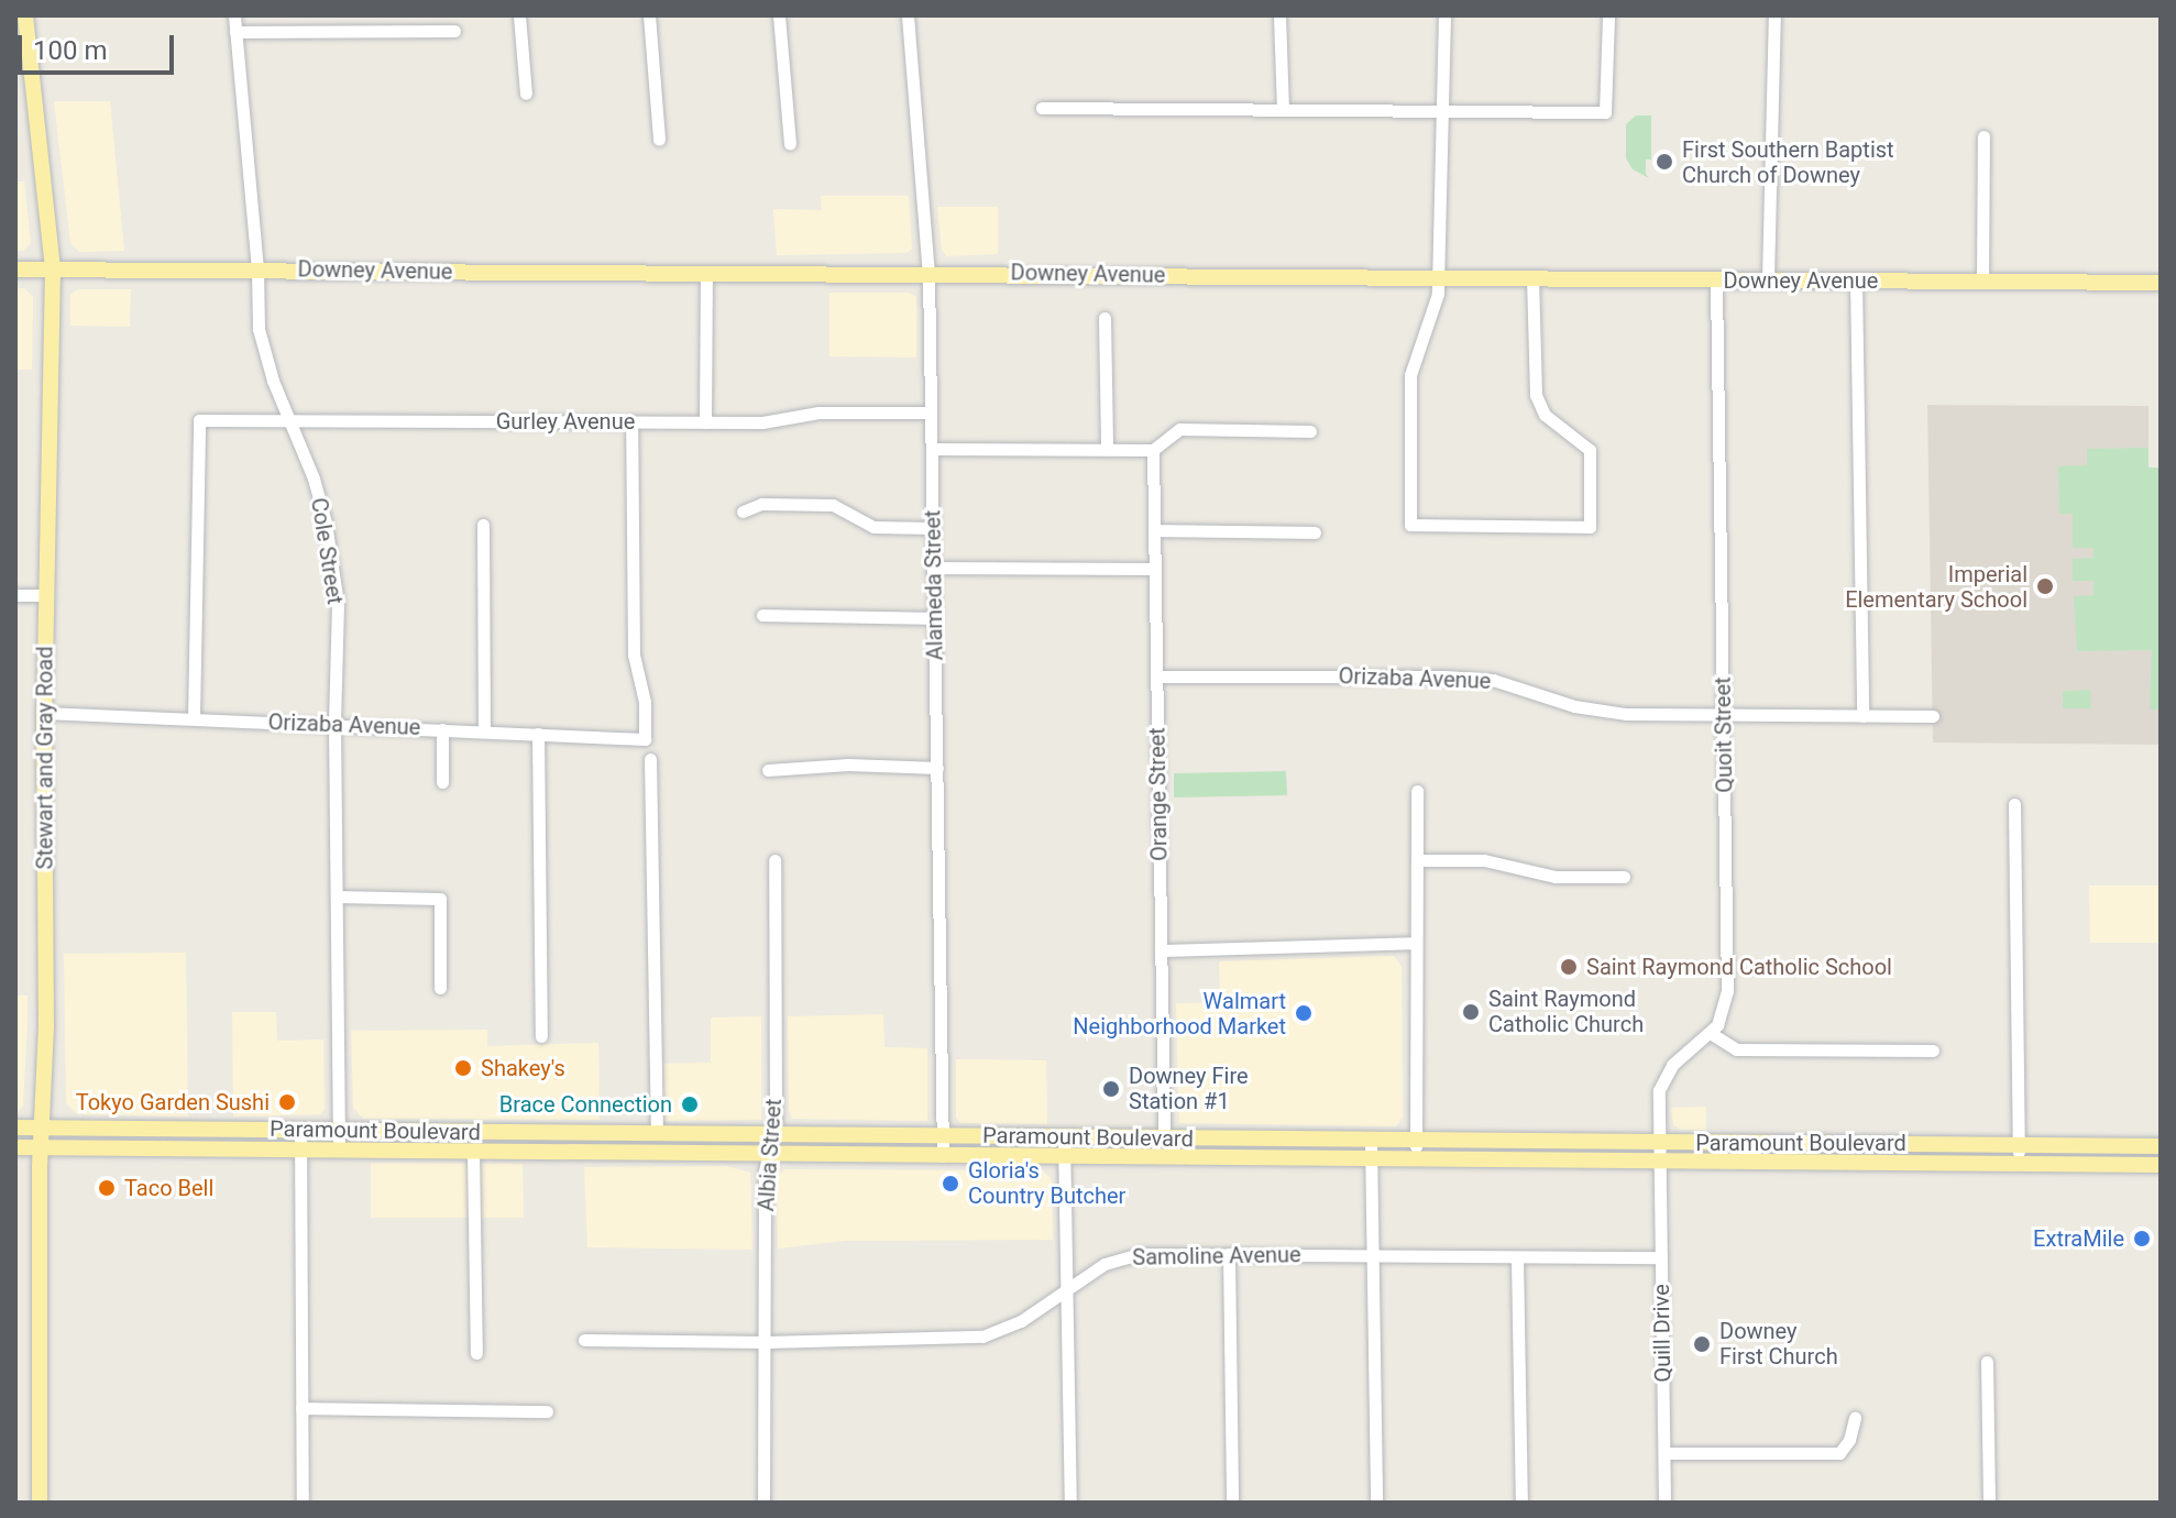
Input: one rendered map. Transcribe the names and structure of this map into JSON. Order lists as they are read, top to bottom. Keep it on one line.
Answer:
{"streets":{"main road":["Downey Avenue","Stewart and Gray Road","Paramount Boulevard"],"street":["Gurley Avenue","Cole Street","Alameda Street","Orizaba Avenue","Quoit Street","Orange Street","Albia Street","Samoline Avenue","Quill Drive"]},"crossings":[["Downey Avenue","Cole Street"],["Downey Avenue","Alameda Street"],["Downey Avenue","Quoit Street"],["Downey Avenue","Stewart and Gray Road"],["Gurley Avenue","Cole Street"],["Gurley Avenue","Alameda Street"],["Gurley Avenue","Orizaba Avenue"],["Cole Street","Orizaba Avenue"],["Cole Street","Paramount Boulevard"],["Alameda Street","Paramount Boulevard"],["Orizaba Avenue","Quoit Street"],["Orizaba Avenue","Stewart and Gray Road"],["Orizaba Avenue","Orange Street"],["Stewart and Gray Road","Paramount Boulevard"],["Orange Street","Paramount Boulevard"],["Paramount Boulevard","Albia Street"],["Paramount Boulevard","Quill Drive"],["Albia Street","Samoline Avenue"],["Samoline Avenue","Quill Drive"]],"places":["First Southern Baptist Church of Downey","Imperial Elementary School","Saint Raymond Catholic School","Saint Raymond Catholic Church","Walmart Neighborhood Market","Shakey's","Downey Fire Station #1","Tokyo Garden Sushi","Brace Connection","Gloria's Country Butcher","Taco Bell","ExtraMile","Downey First Church"],"scale_bar":"100 m"}
